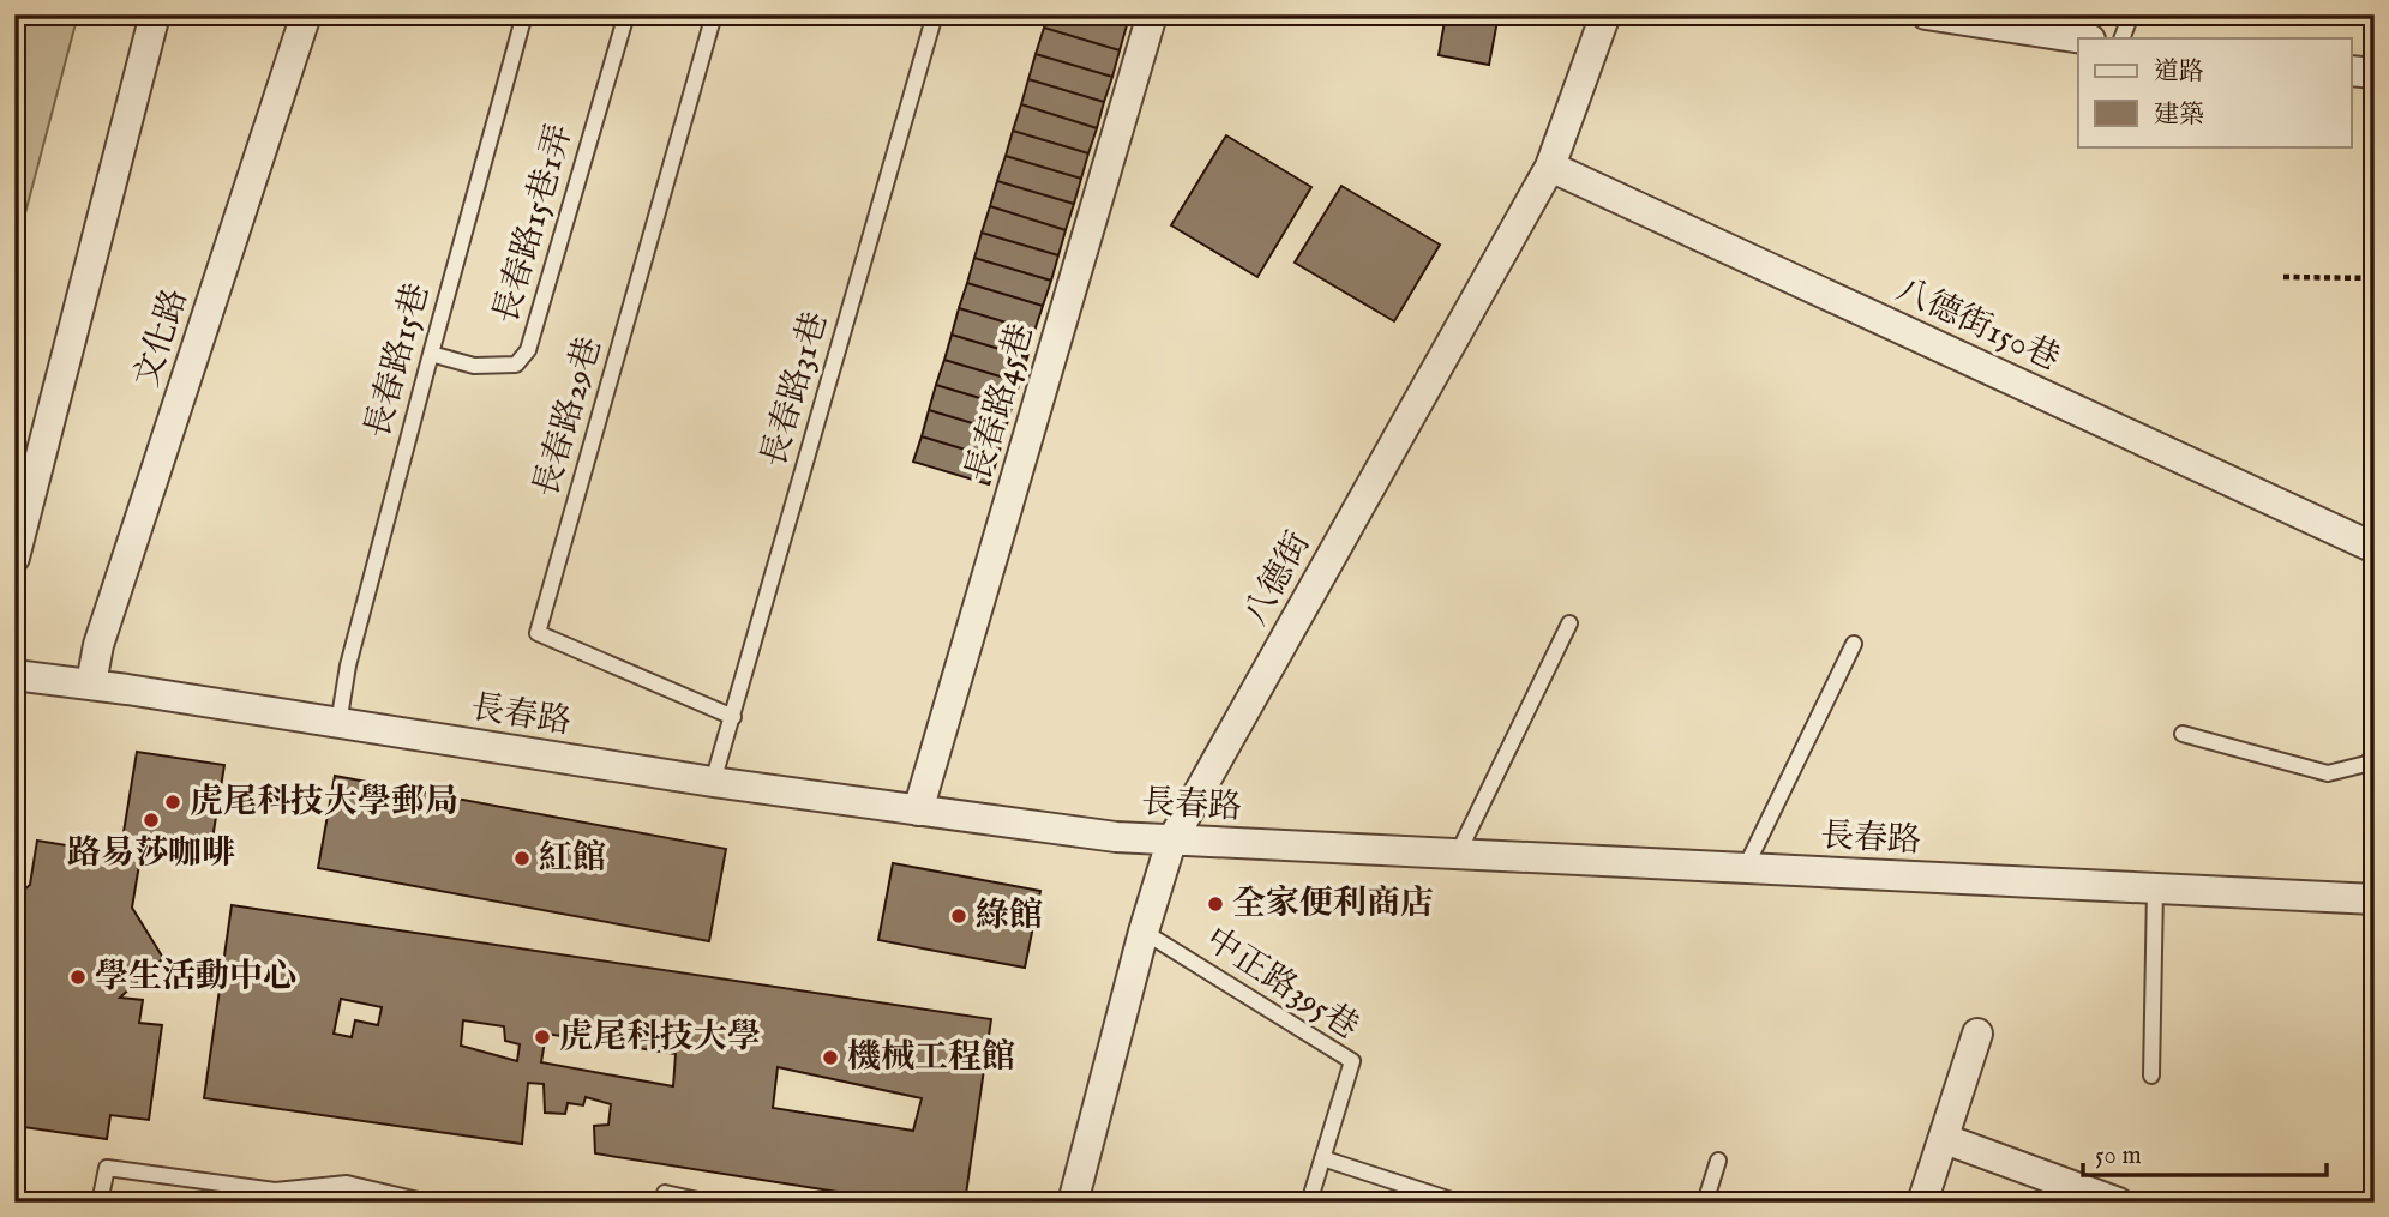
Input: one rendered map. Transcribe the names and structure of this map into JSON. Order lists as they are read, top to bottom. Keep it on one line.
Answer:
{"streets":{"street":["八德街150巷","文化路","長春路45巷","八德街","長春路"],"lane":["長春路15巷1弄","長春路15巷","長春路31巷","長春路29巷","中正路395巷"]},"crossings":[["長春路15巷1弄","長春路15巷"],["八德街150巷","八德街"],["文化路","長春路"],["長春路15巷","長春路"],["長春路31巷","長春路29巷"],["長春路31巷","長春路"],["長春路45巷","長春路"],["八德街","長春路"],["八德街","中正路395巷"]],"places":["虎尾科技大學郵局","路易莎咖啡","紅館","全家便利商店","綠館","學生活動中心","虎尾科技大學","機械工程館"],"legend":["道路","建築"],"scale_bar":"50 m"}
